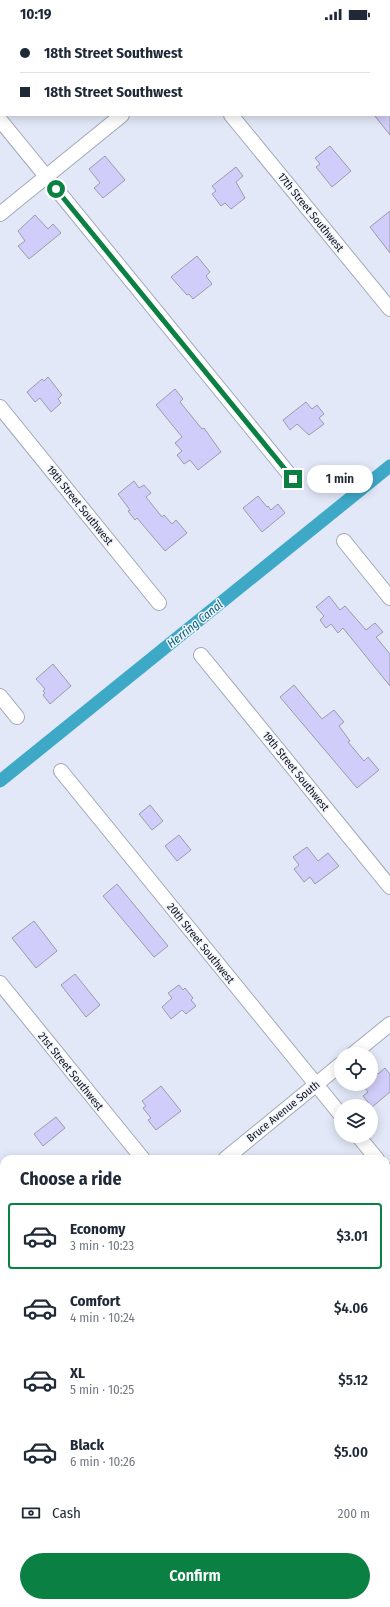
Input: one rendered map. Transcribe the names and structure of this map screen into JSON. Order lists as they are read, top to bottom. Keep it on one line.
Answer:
{"streets":{"street":["17th Street Southwest","19th Street Southwest","20th Street Southwest","21st Street Southwest","Bruce Avenue South"]},"crossings":[["20th Street Southwest","Bruce Avenue South"]],"water":["Herring Canal"],"page":{"status":"10:19","banner":["18th Street Southwest","18th Street Southwest"],"bubble":"1 min","heading":"Choose a ride","list":[{"name":"Economy","note":"3 min · 10:23","value":"$3.01"},{"name":"Comfort","note":"4 min · 10:24","value":"$4.06"},{"name":"XL","note":"5 min · 10:25","value":"$5.12"},{"name":"Black","note":"6 min · 10:26","value":"$5.00"}],"pay":["Cash","200 m"],"buttons":"Confirm"}}
